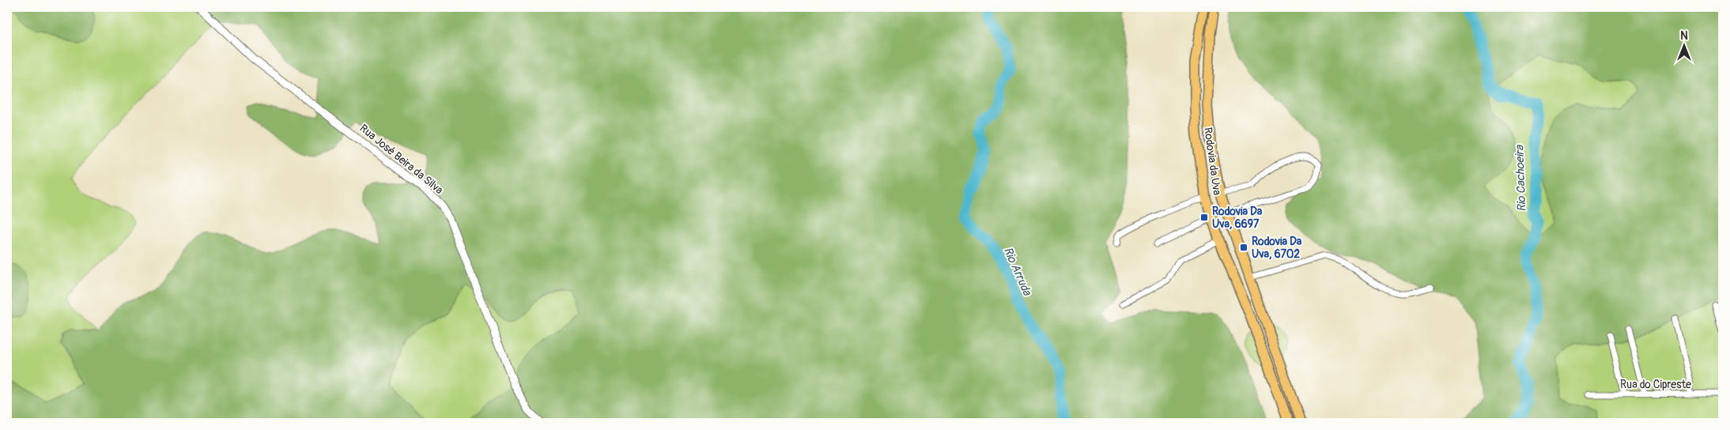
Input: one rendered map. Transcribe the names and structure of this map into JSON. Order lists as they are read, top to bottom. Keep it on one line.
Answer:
{"streets":{"main road":["Rodovia da Uva"],"street":["Rua José Beira da Silva","Rua do Cipreste"]},"water":["Rio Cachoeira","Rio Arruda"],"places":{"transit":["Rodovia Da Uva, 6697","Rodovia Da Uva, 6702"]},"north":"top"}
